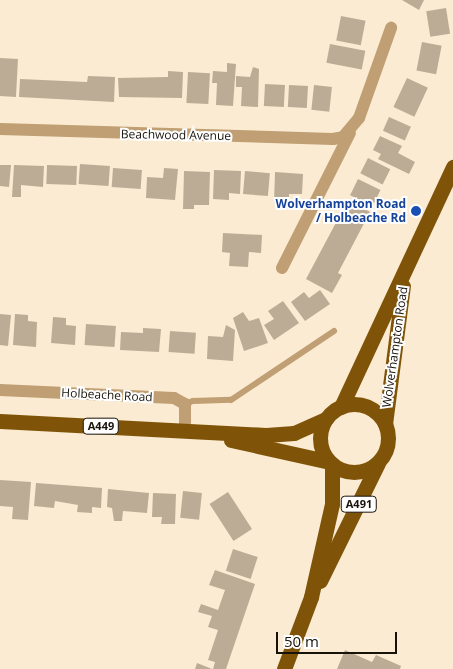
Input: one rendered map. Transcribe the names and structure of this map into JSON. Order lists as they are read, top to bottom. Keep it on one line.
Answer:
{"streets":{"highway":["Wolverhampton Road","A449","A491"],"street":["Beachwood Avenue","Holbeache Road"]},"crossings":[["Wolverhampton Road","A449"],["Wolverhampton Road","A491"],["A449","A491"]],"places":["Wolverhampton Road / Holbeache Rd"],"scale_bar":"50 m"}
